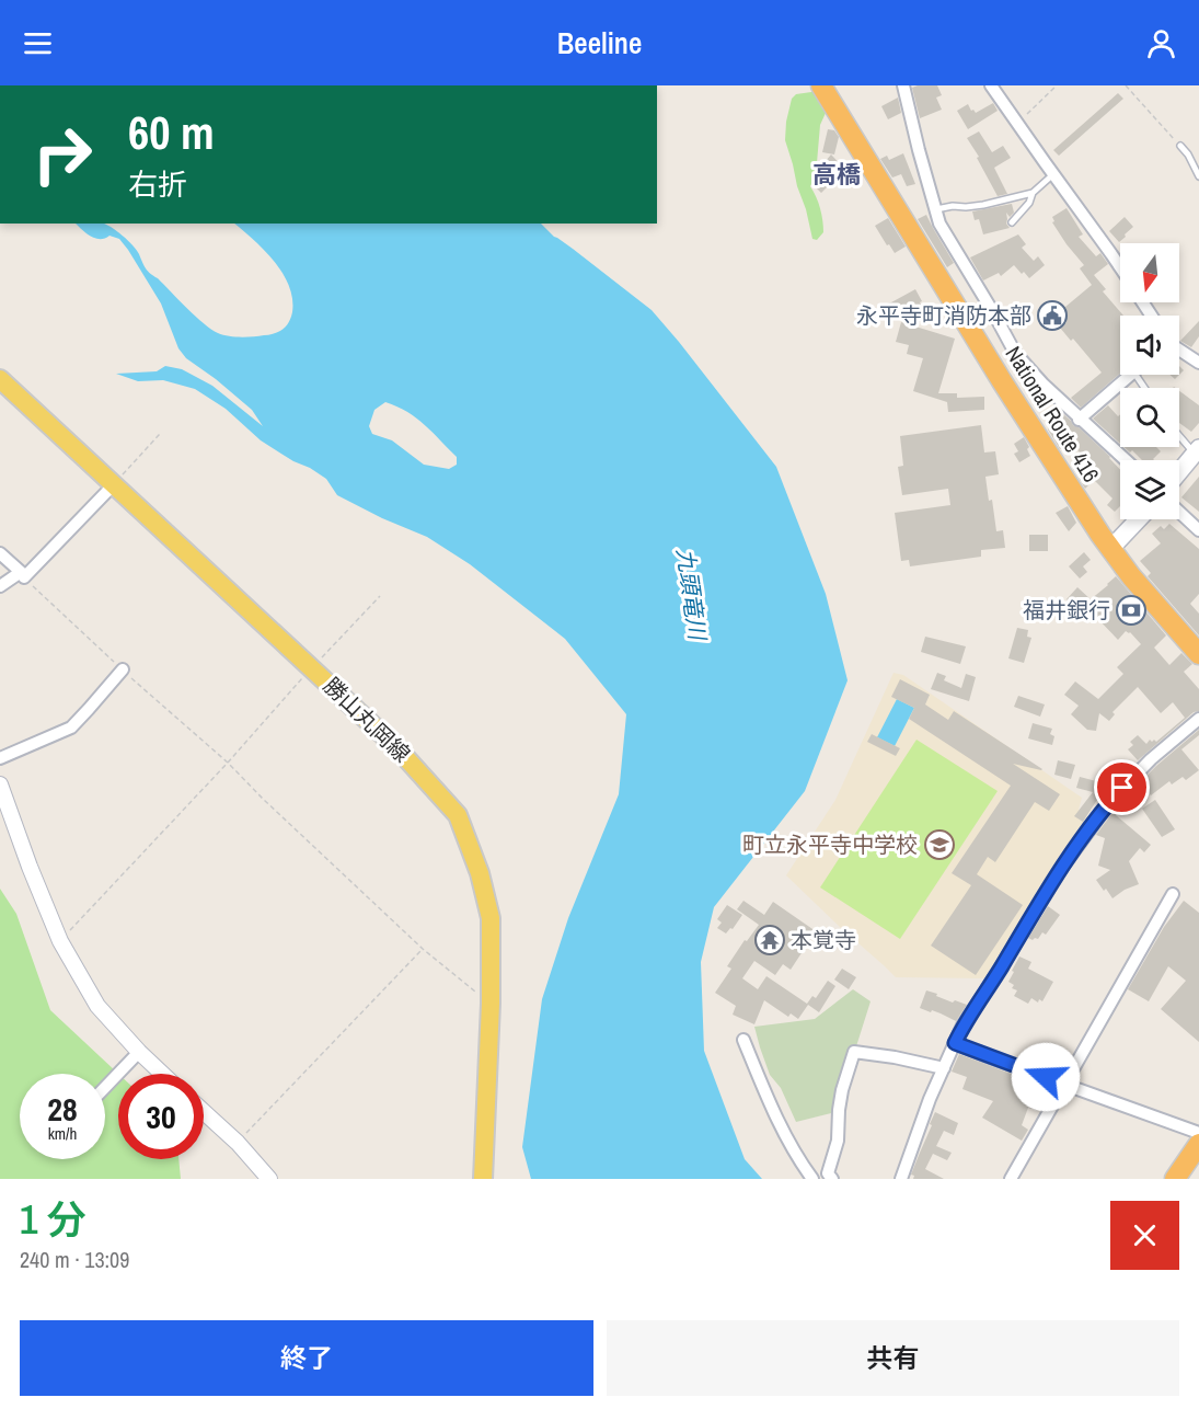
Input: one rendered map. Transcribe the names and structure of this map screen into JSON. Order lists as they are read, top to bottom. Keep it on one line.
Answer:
{"streets":{"highway":["National Route 416"],"main road":["勝山丸岡線"]},"districts":["高橋"],"water":["九頭竜川"],"places":{"public building":["永平寺町消防本部"],"bank":["福井銀行"],"school or university":["町立永平寺中学校"],"temple":["本覚寺"]},"north":"bottom","page":{"header":"Beeline","turn":["60 m","右折"],"speed":"28 km/h","limit":"30","heading":["1 分","240 m · 13:09"],"buttons":["終了","共有"]}}
